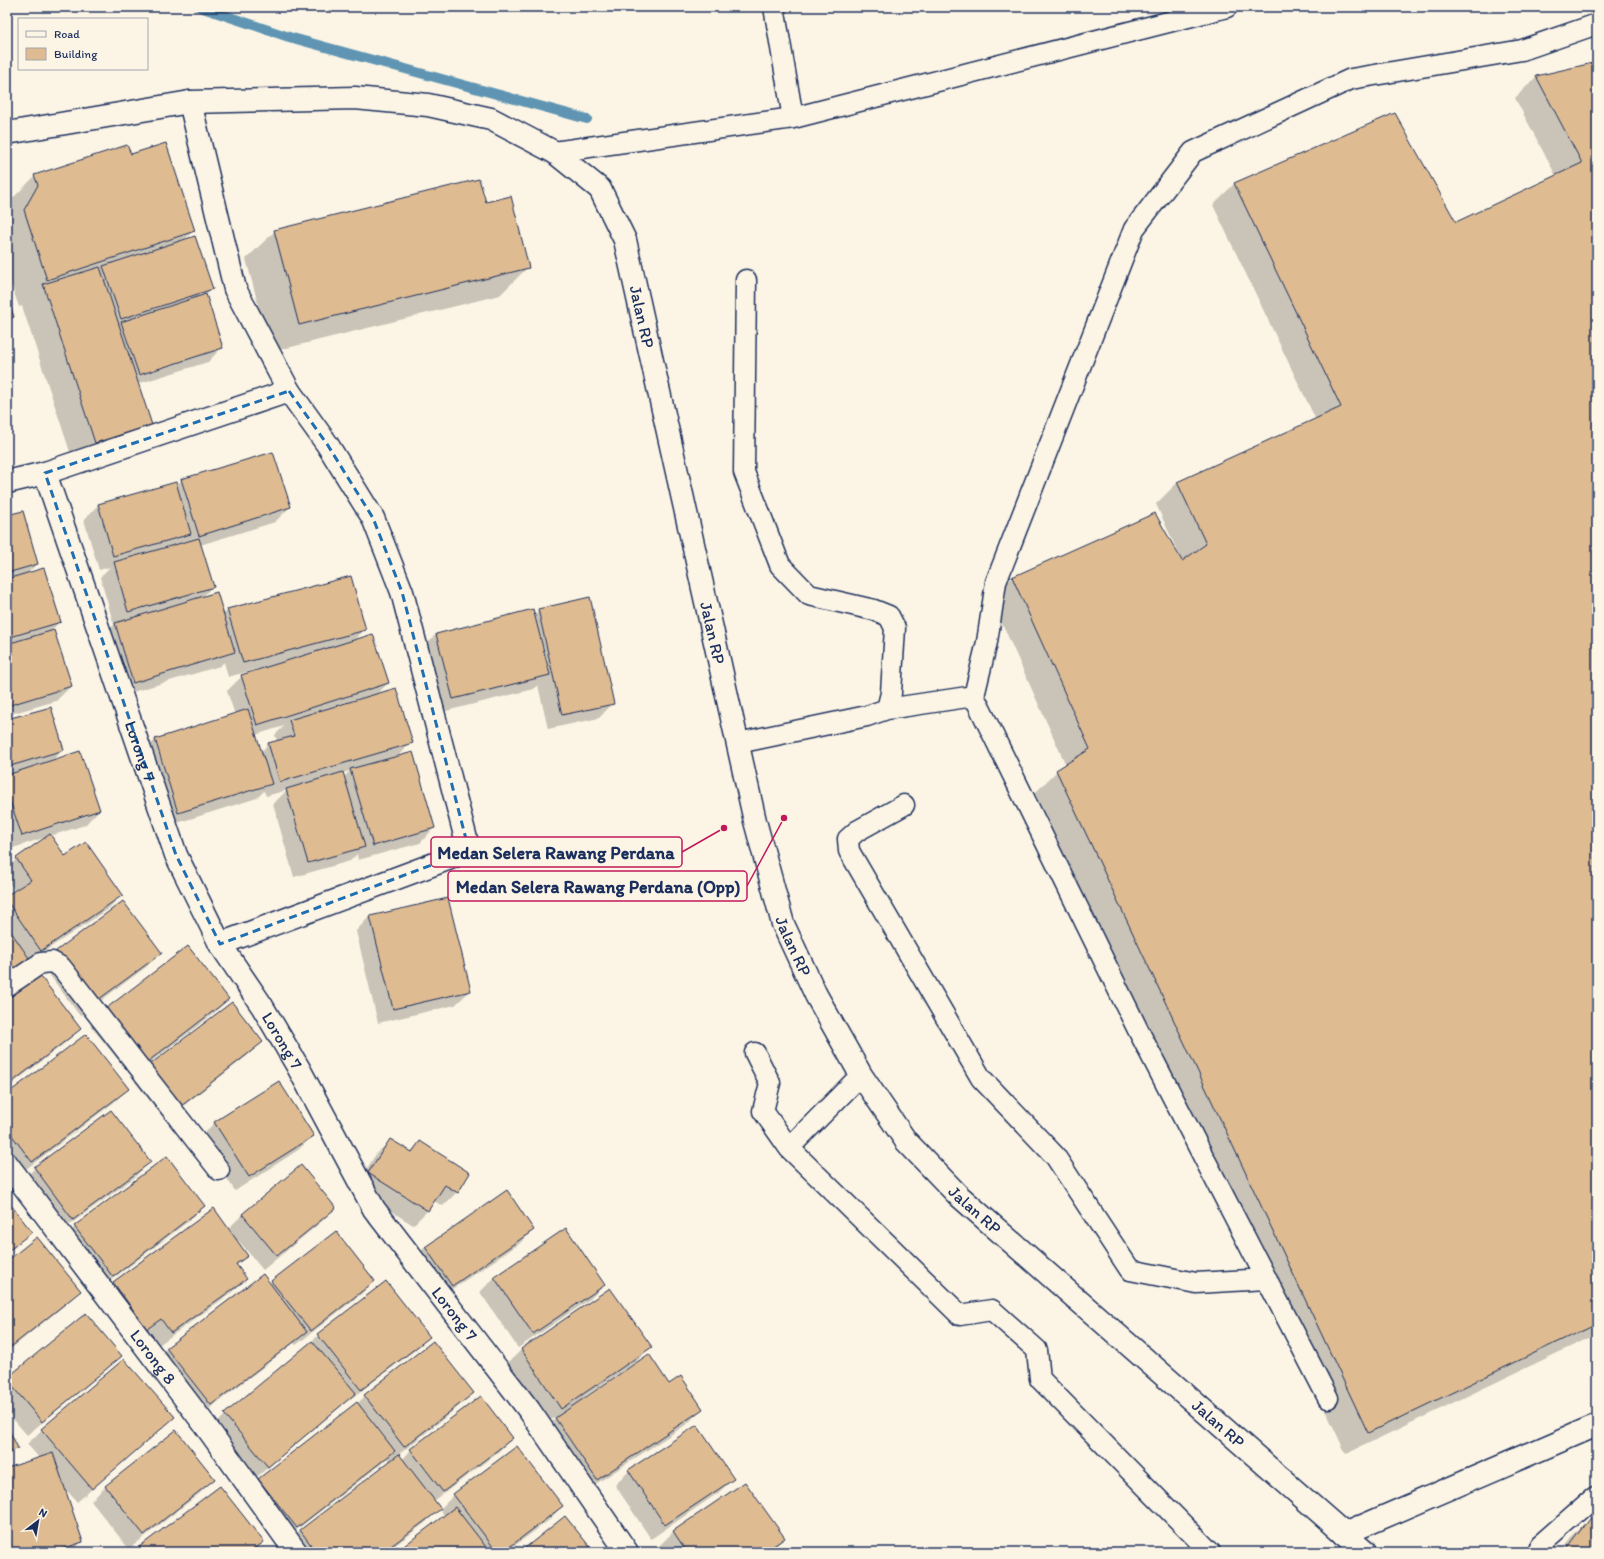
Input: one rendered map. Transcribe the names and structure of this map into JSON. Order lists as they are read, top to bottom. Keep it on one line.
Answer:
{"streets":{"street":["Jalan RP","Lorong 7","Lorong 8"]},"places":["Medan Selera Rawang Perdana (Opp)","Medan Selera Rawang Perdana"],"legend":["Road","Building"],"north":"top right"}
